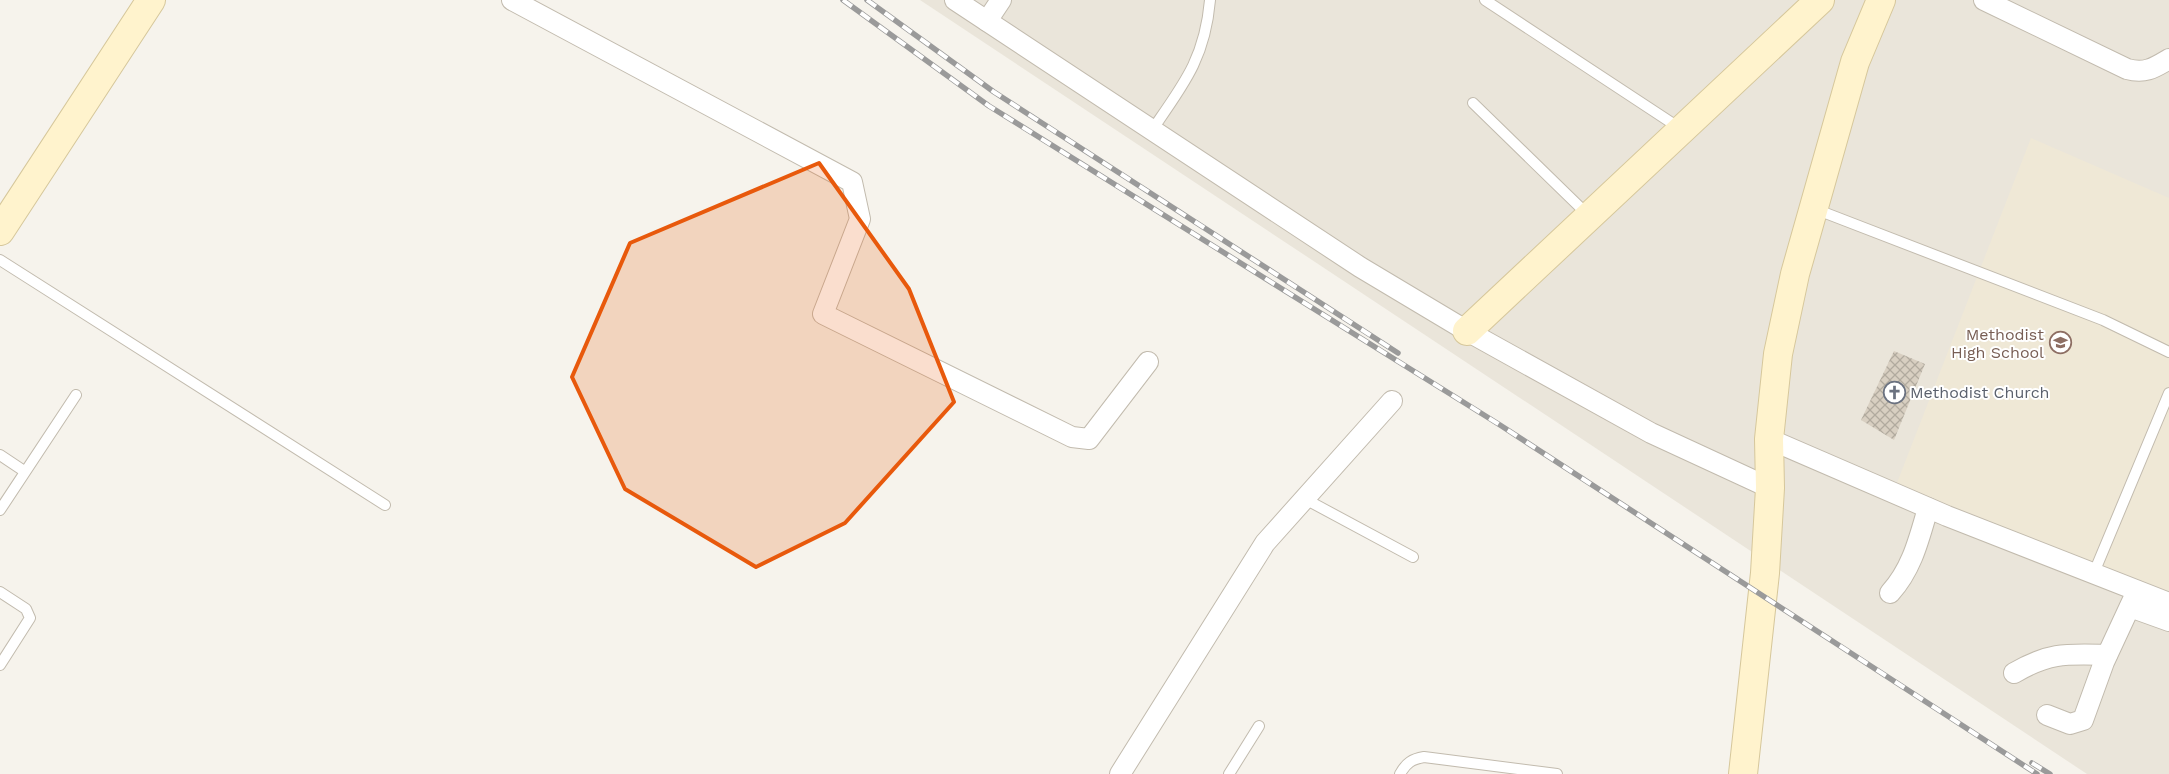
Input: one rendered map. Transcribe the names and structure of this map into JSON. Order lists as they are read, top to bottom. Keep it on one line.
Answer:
{"places":{"school or university":["Methodist High School"],"church":["Methodist Church"]}}
